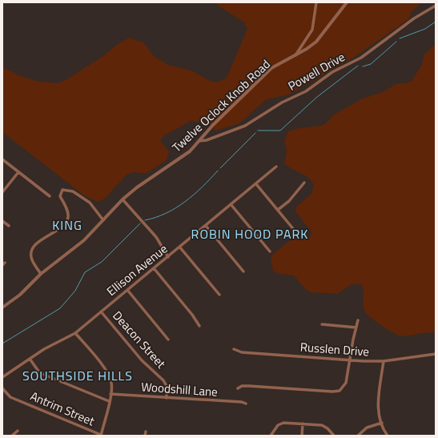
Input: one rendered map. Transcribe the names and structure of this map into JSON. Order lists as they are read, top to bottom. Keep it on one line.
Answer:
{"streets":{"street":["Powell Drive","Twelve Oclock Knob Road","Ellison Avenue","Deacon Street","Russlen Drive","Woodshill Lane","Antrim Street"]},"crossings":[["Powell Drive","Twelve Oclock Knob Road"],["Ellison Avenue","Deacon Street"],["Deacon Street","Woodshill Lane"]],"districts":["KING","ROBIN HOOD PARK","SOUTHSIDE HILLS"]}
